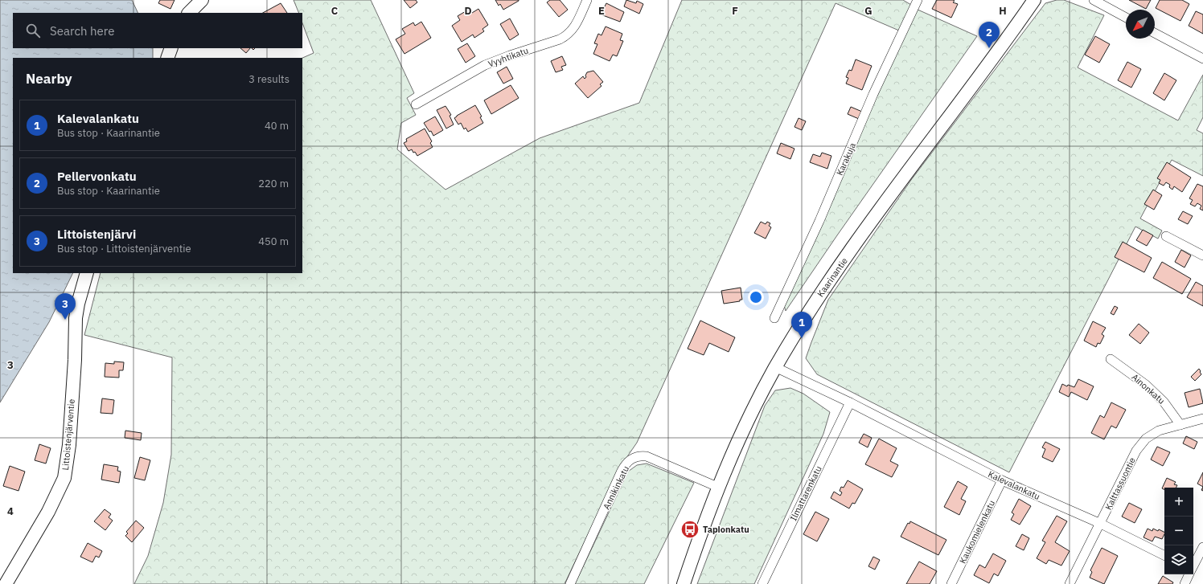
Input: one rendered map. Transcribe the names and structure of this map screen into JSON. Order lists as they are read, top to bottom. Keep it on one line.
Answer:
{"streets":{"main road":["Kaarinantie","Littoistenjärventie"],"street":["Vyyhtikatu","Karakuja","Ainonkatu","Kalttassuontie","Kalevalankatu","Annikinkatu","Ilmattarenkatu","Kaukomielenkatu"]},"crossings":[["Kaarinantie","Kalevalankatu"],["Kaarinantie","Annikinkatu"],["Ainonkatu","Kalttassuontie"],["Kalttassuontie","Kalevalankatu"],["Kalevalankatu","Ilmattarenkatu"],["Kalevalankatu","Kaukomielenkatu"]],"places":{"bus stop":["Tapionkatu"]},"north":"bottom left","page":{"search":"Search here","pins":["2","3","1"],"heading":["Nearby","3 results"],"list":[{"mark":"1","name":"Kalevalankatu","note":"Bus stop · Kaarinantie","value":"40 m"},{"mark":"2","name":"Pellervonkatu","note":"Bus stop · Kaarinantie","value":"220 m"},{"mark":"3","name":"Littoistenjärvi","note":"Bus stop · Littoistenjärventie","value":"450 m"}],"map_buttons":["+","−"]},"grid":{"columns":["C","D","E","F","G","H"],"rows":["3","4"]}}
